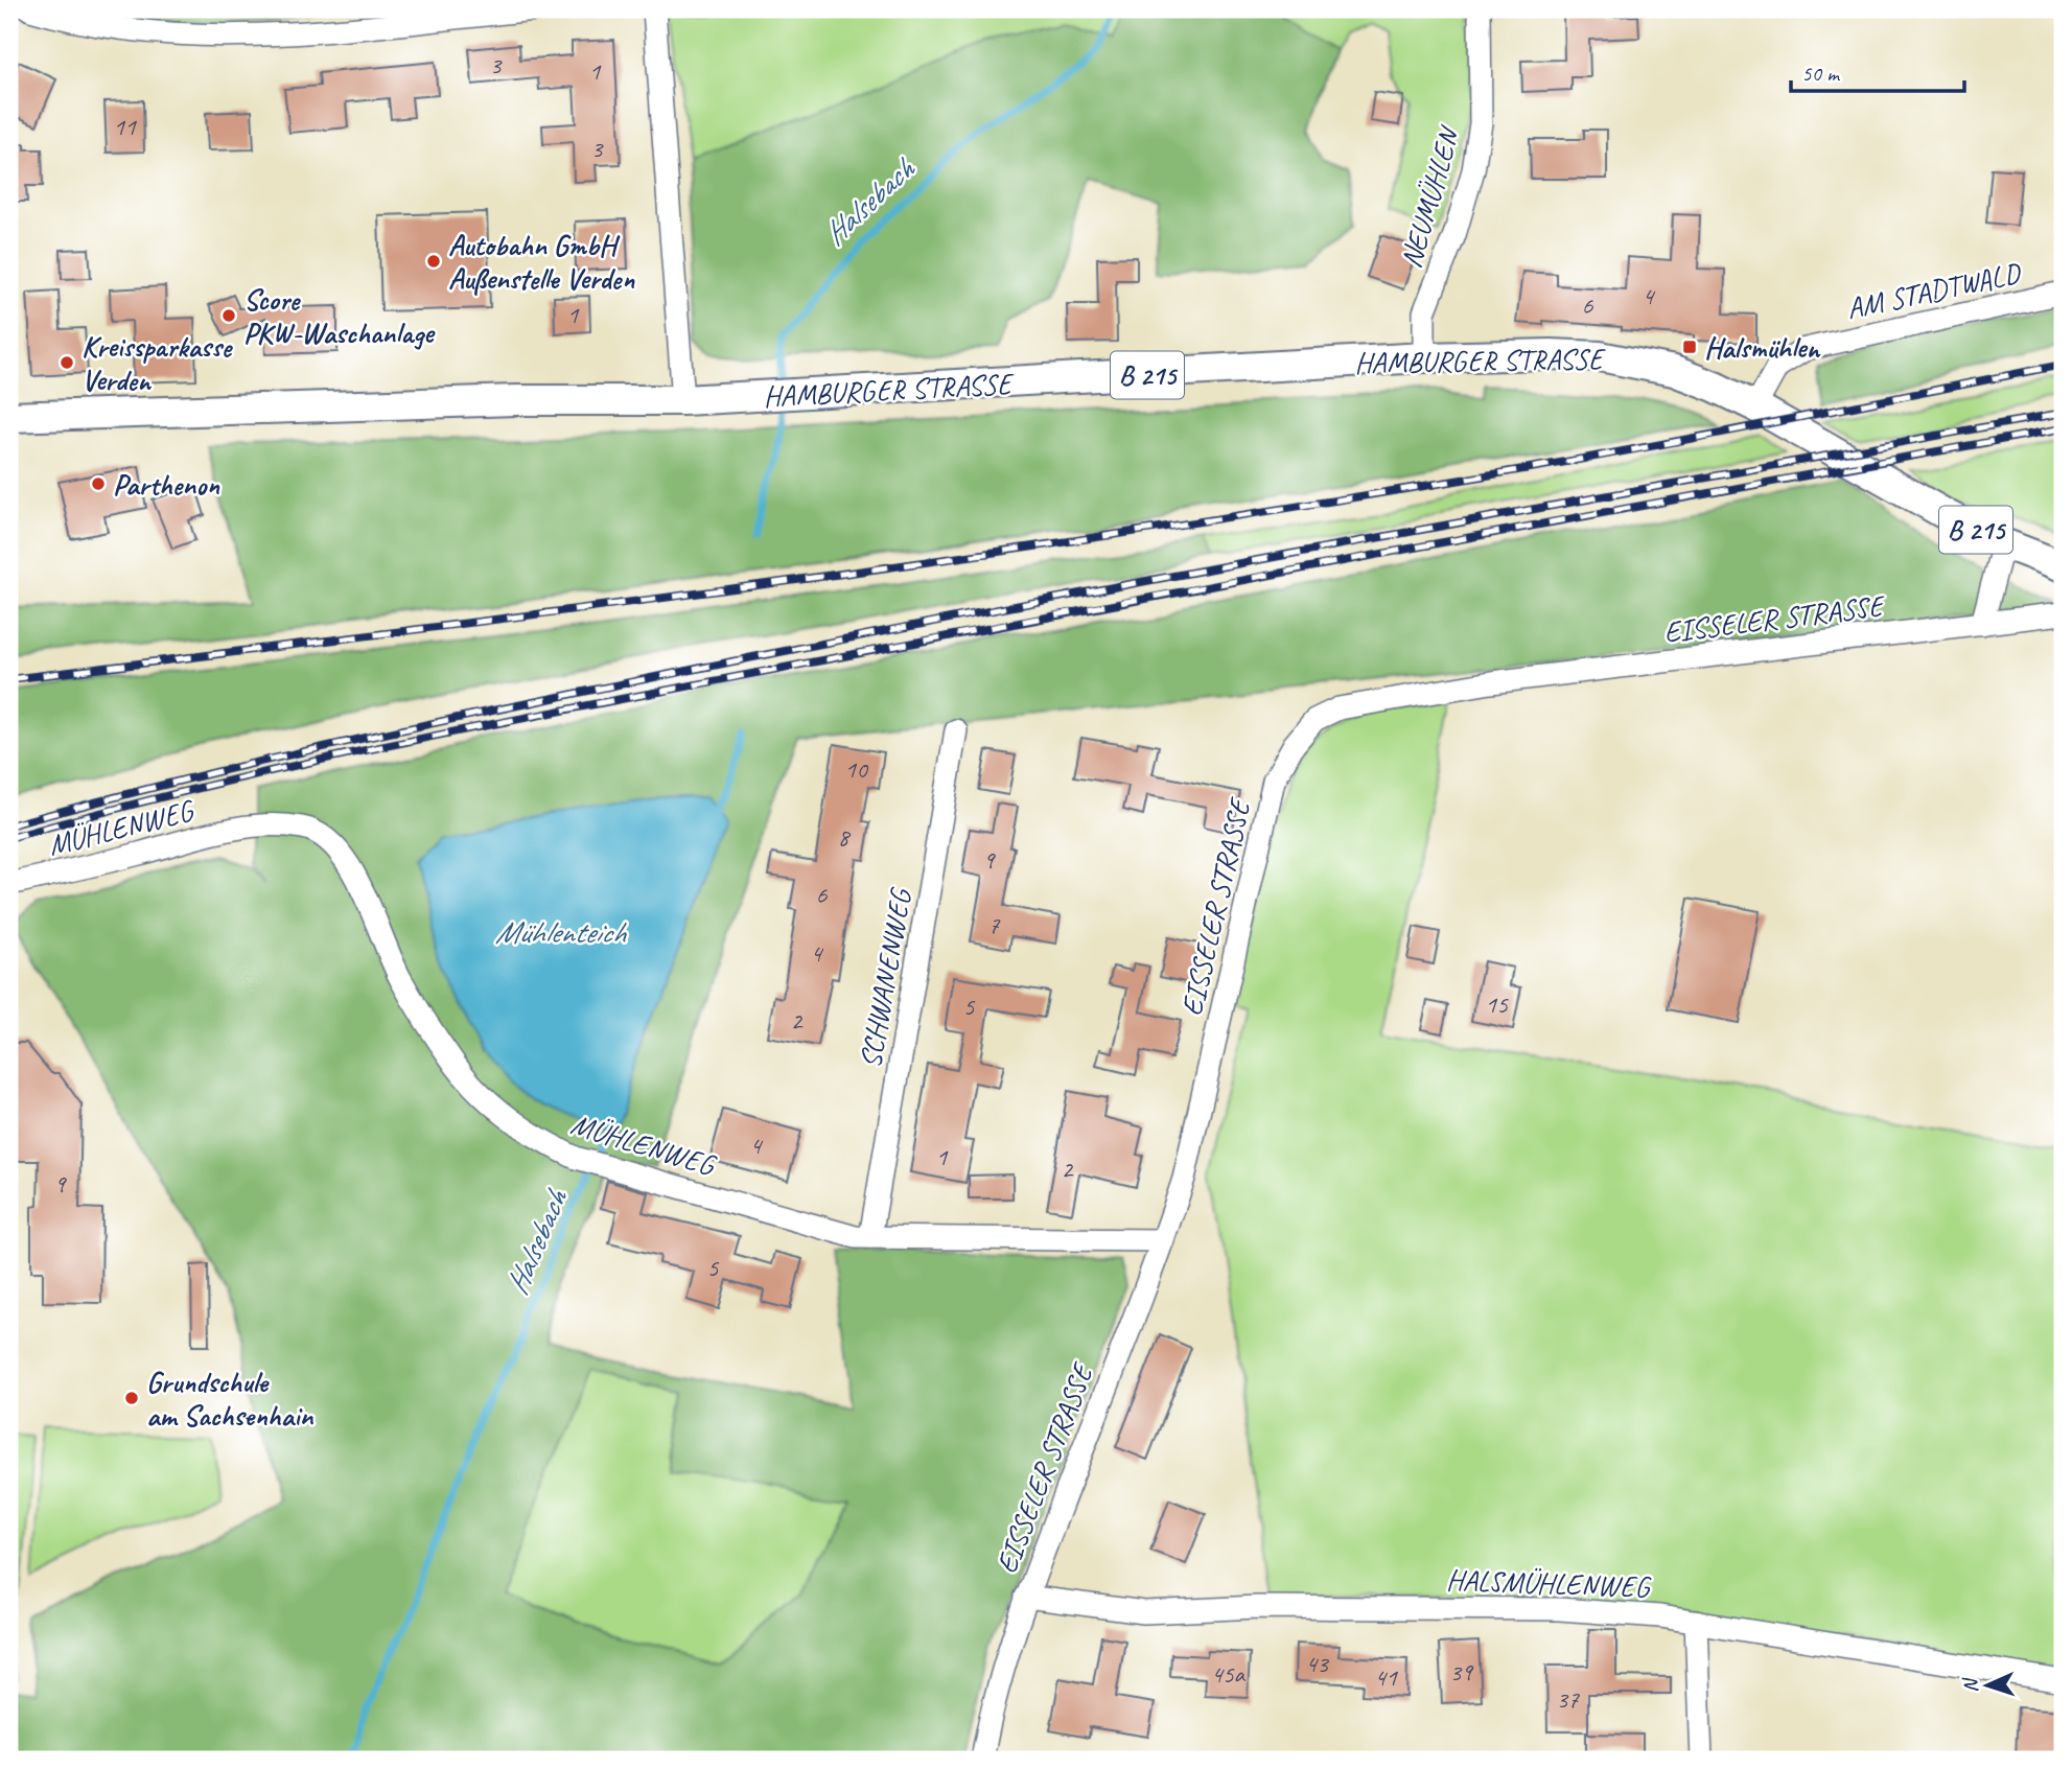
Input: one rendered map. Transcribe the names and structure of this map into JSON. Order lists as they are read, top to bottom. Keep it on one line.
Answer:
{"streets":{"main road":["HAMBURGER STRASSE","B 215"],"street":["NEUMÜHLEN","AM STADTWALD","EISSELER STRASSE","MÜHLENWEG","SCHWANENWEG","HALSMÜHLENWEG"]},"crossings":[["NEUMÜHLEN","HAMBURGER STRASSE"],["AM STADTWALD","HAMBURGER STRASSE"],["AM STADTWALD","B 215"],["HAMBURGER STRASSE","B 215"],["EISSELER STRASSE","MÜHLENWEG"],["EISSELER STRASSE","HALSMÜHLENWEG"],["MÜHLENWEG","SCHWANENWEG"]],"water":["Halsebach","Mühlenteich"],"places":{"other":["Autobahn GmbH Außenstelle Verden","Score PKW-Waschanlage","Kreissparkasse Verden","Parthenon","Grundschule am Sachsenhain"],"transit":["Halsmühlen"]},"house_numbers":["3","1","11","3","4","6","1","10","8","9","6","7","4","15","5","2","4","1","2","9","5","43","39","45a","41","37"],"scale_bar":"50 m","north":"left"}
